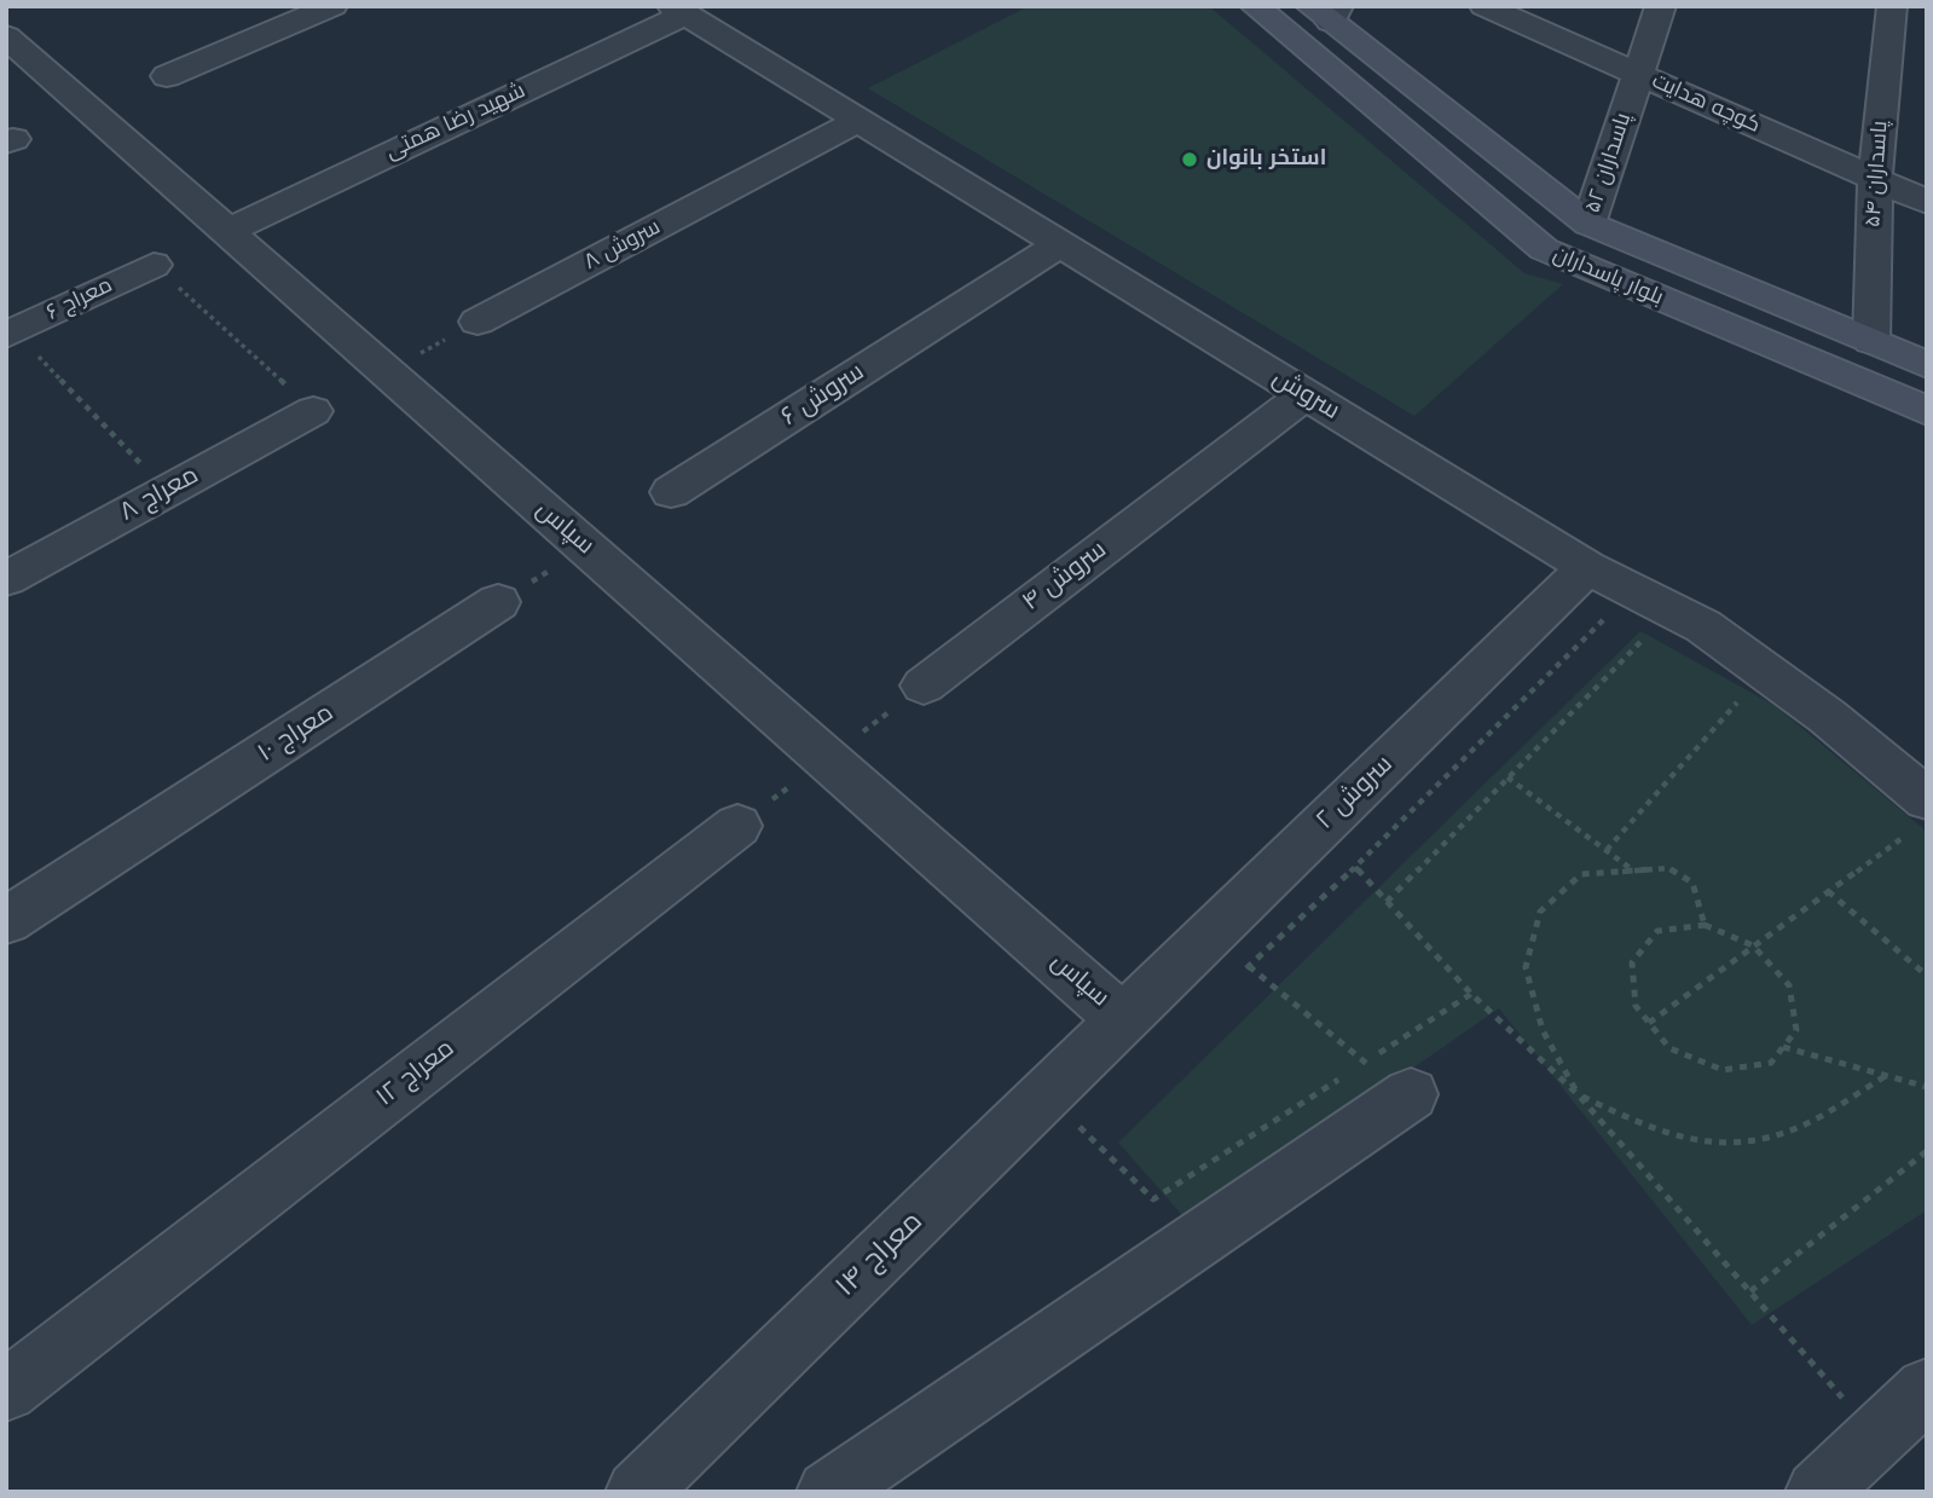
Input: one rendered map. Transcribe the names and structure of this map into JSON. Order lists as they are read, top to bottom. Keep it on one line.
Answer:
{"streets":{"main road":["بلوار پاسداران"],"street":["کوچه هدایت","شهید رضا همتی","پاسداران ۵۲","پاسداران ۵۴","سروش ۸","معراج ۶","سروش ۶","سروش","معراج ۸","سپاس","سروش ۴","معراج ۱۰","سروش ۲","معراج ۱۲","معراج ۱۴"]},"crossings":[["کوچه هدایت","پاسداران ۵۲"],["کوچه هدایت","پاسداران ۵۴"],["شهید رضا همتی","سروش"],["شهید رضا همتی","سپاس"],["پاسداران ۵۲","بلوار پاسداران"],["پاسداران ۵۴","بلوار پاسداران"],["سروش ۸","سروش"],["سروش ۶","سروش"],["سروش","سروش ۴"],["سروش","سروش ۲"],["سپاس","سروش ۲"],["سپاس","معراج ۱۴"],["سروش ۲","معراج ۱۴"]],"places":["استخر بانوان"]}
